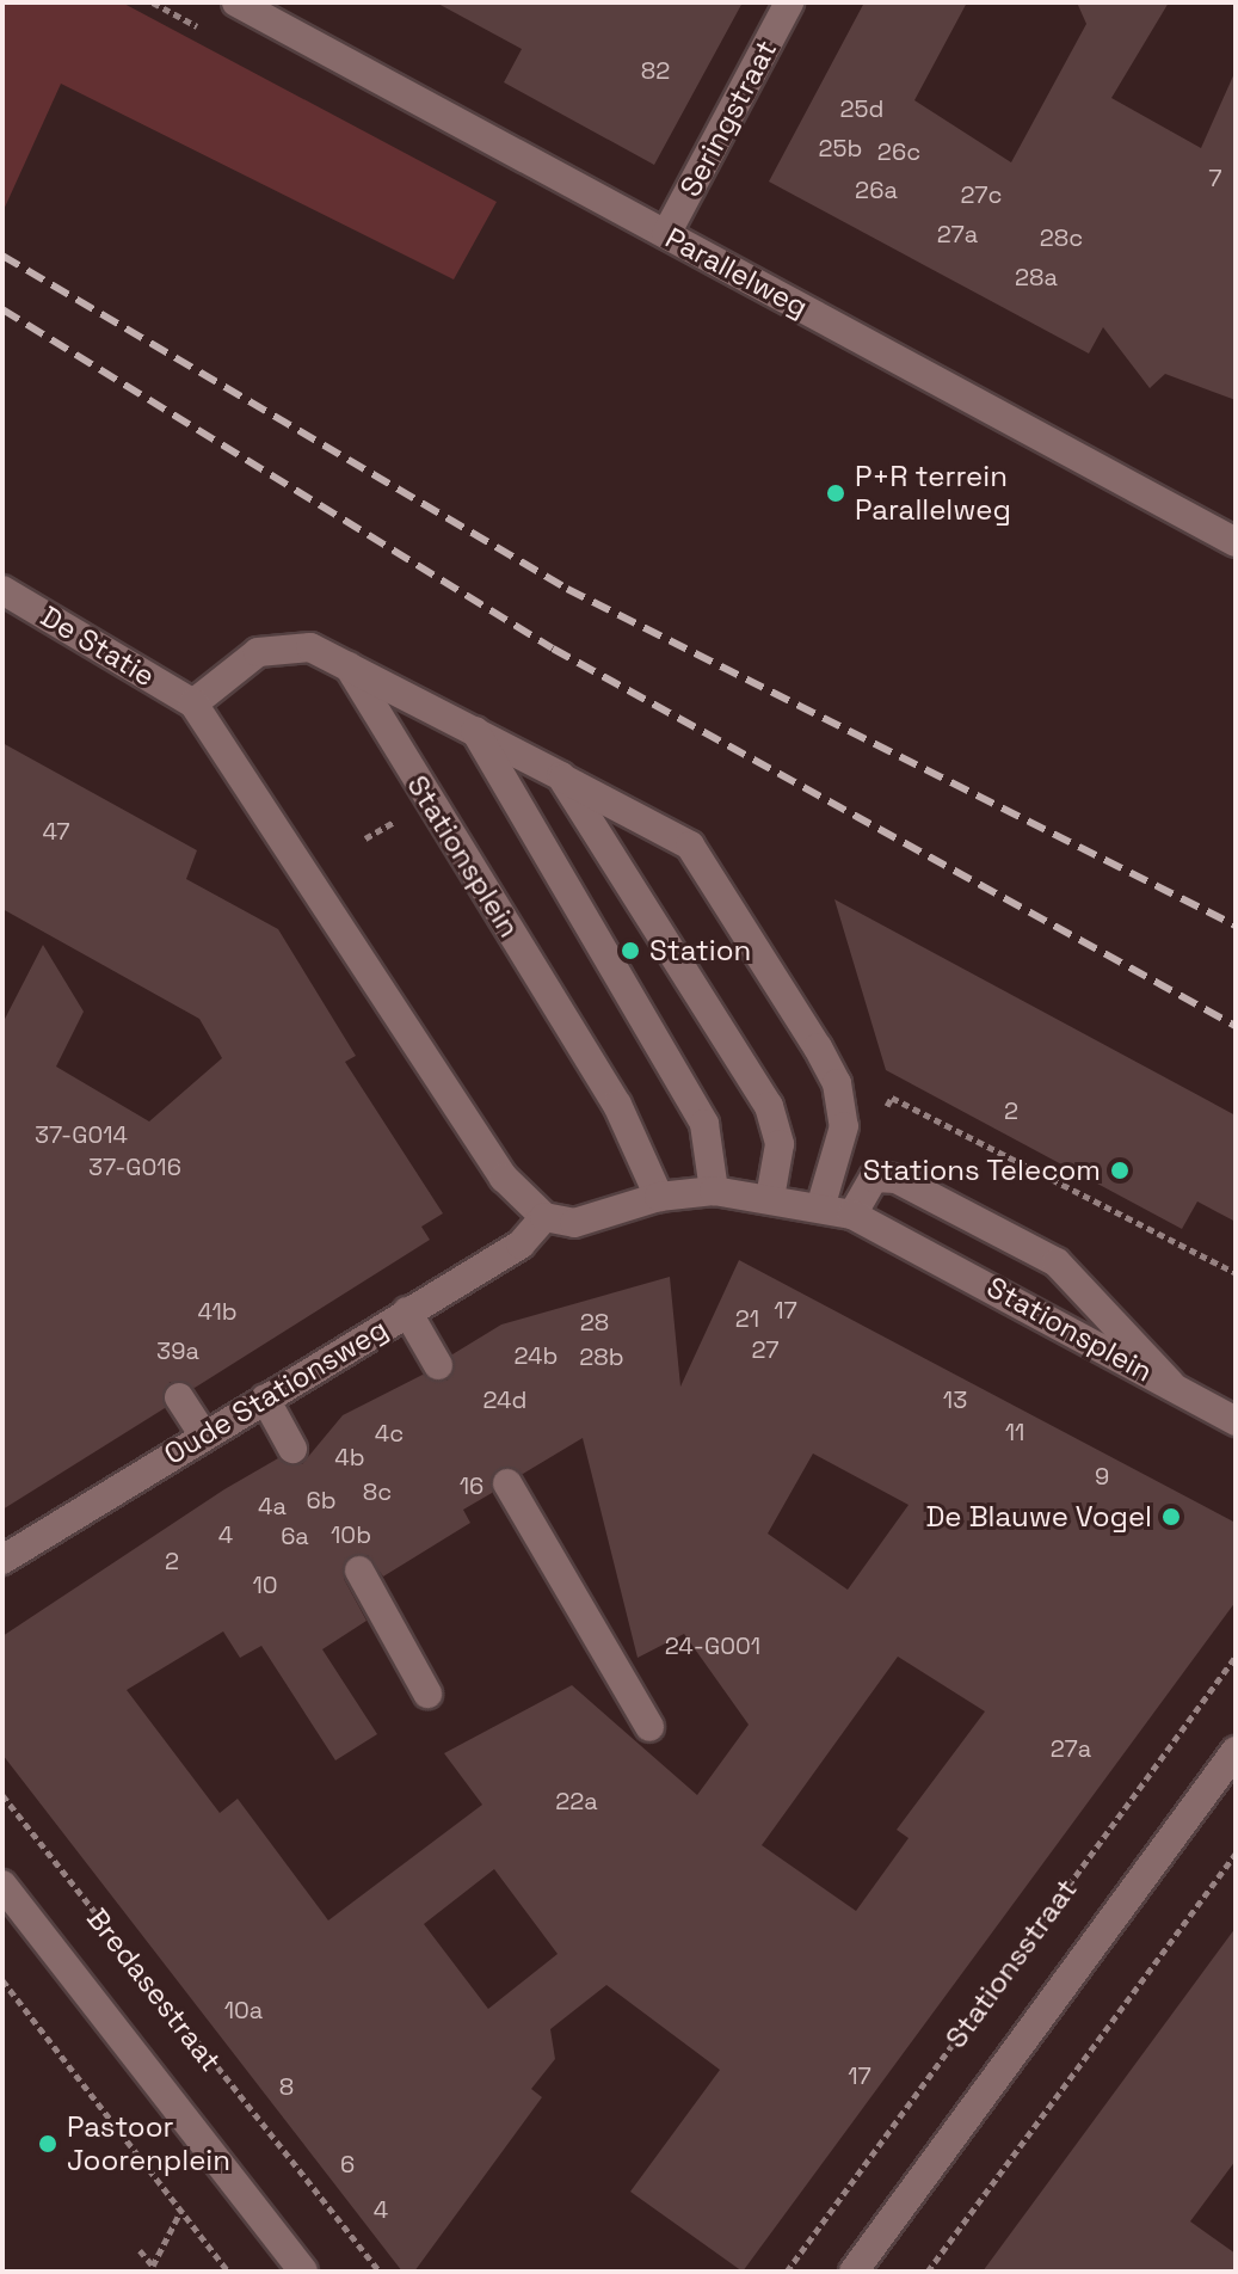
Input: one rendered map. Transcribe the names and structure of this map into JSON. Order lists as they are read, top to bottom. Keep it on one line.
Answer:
{"streets":{"street":["Seringstraat","Parallelweg","De Statie","Stationsplein","Oude Stationsweg","Stationsstraat","Bredasestraat"]},"crossings":[["Seringstraat","Parallelweg"]],"places":["P+R terrein Parallelweg","Station","Stations Telecom","De Blauwe Vogel","Pastoor Joorenplein"],"house_numbers":["82","25d","25b","26c","7","26a","27c","27a","28c","28a","47","2","37-G014","37-G016","17","41b","21","28","27","39a","24b","28b","24d","13","11","4c","4b","9","16","8c","6b","4a","4","10b","6a","2","10","24-G001","27a","22a","10a","17","8","6","4"]}
